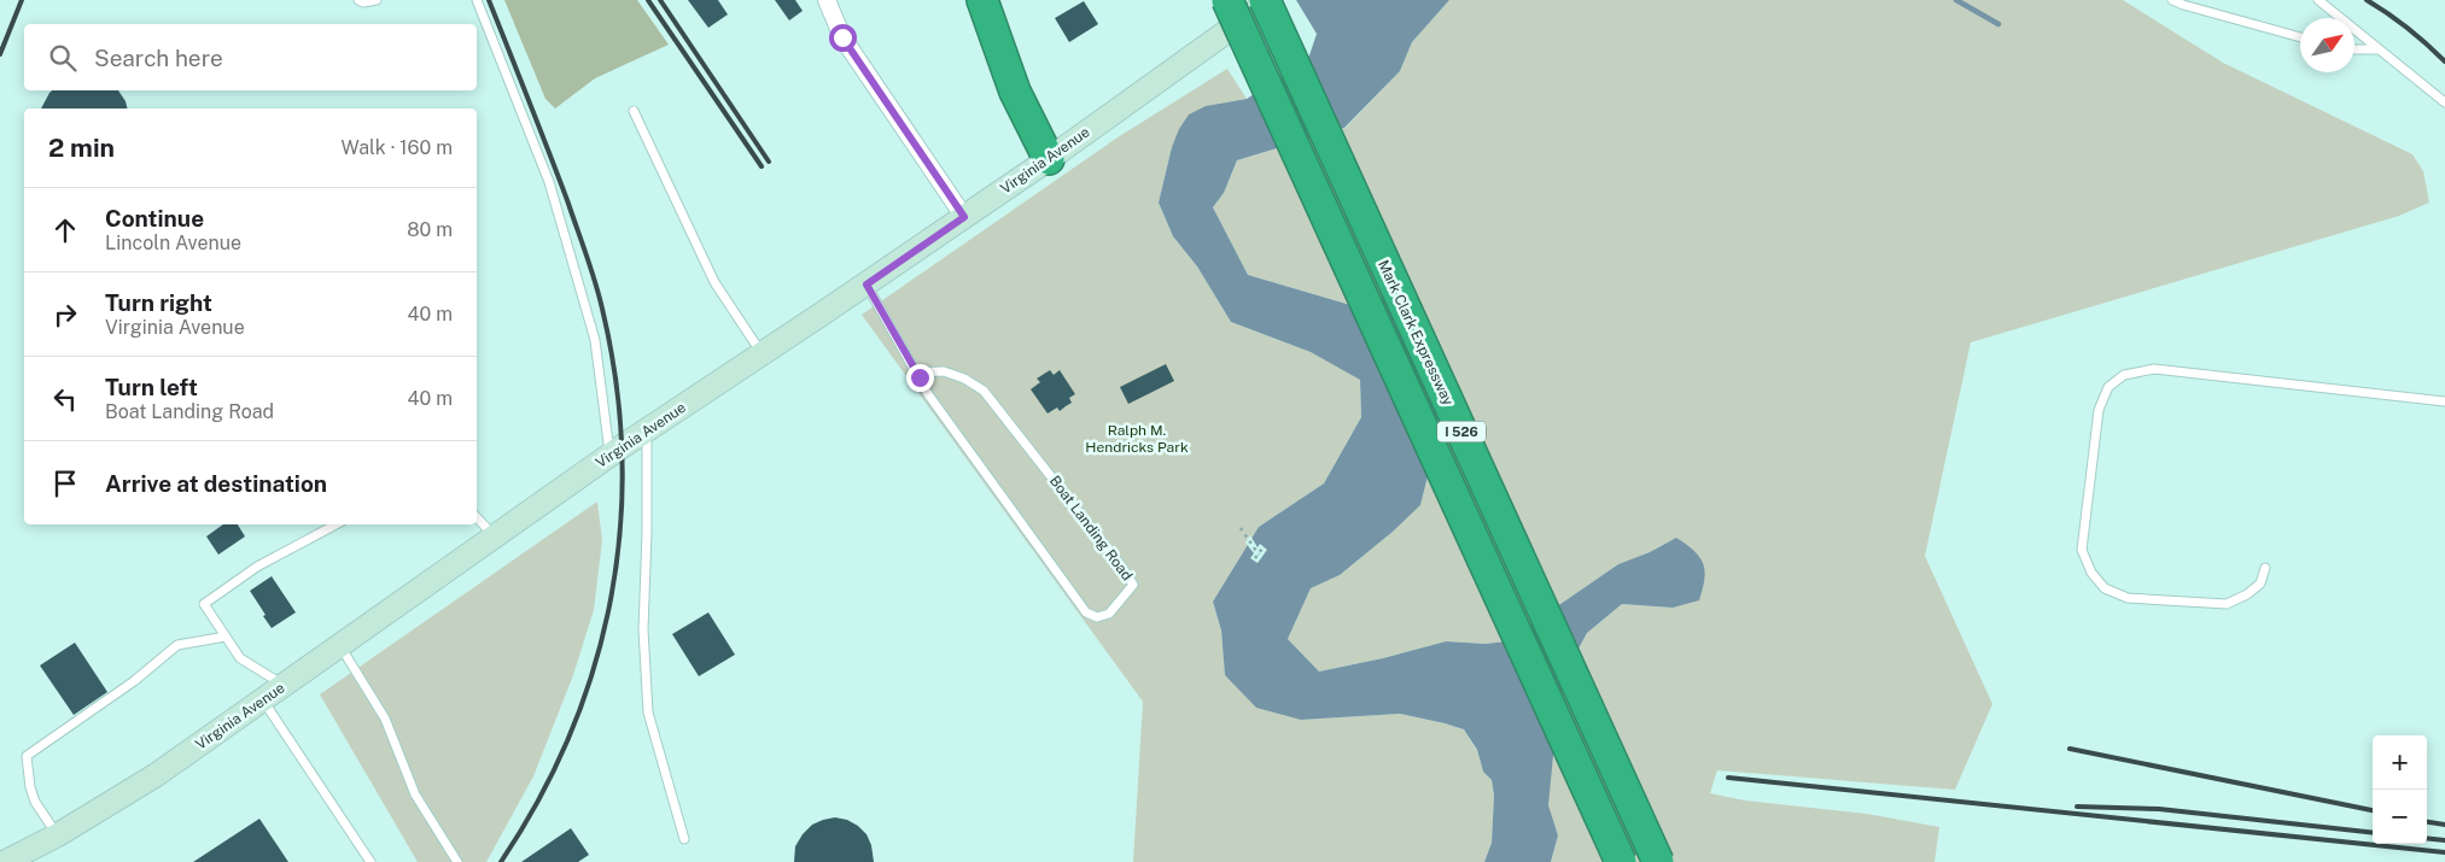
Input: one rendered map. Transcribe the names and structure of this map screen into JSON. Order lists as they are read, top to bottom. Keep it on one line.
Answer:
{"streets":{"highway":["Mark Clark Expressway","I 526"],"main road":["Virginia Avenue"],"lane":["Boat Landing Road"]},"crossings":[["Virginia Avenue","Boat Landing Road"]],"parks":["Ralph M. Hendricks Park"],"north":"top right","page":{"search":"Search here","heading":["2 min","Walk · 160 m"],"list":[["Continue","Lincoln Avenue","80 m"],["Turn right","Virginia Avenue","40 m"],["Turn left","Boat Landing Road","40 m"],"Arrive at destination"],"map_buttons":["+","−"]}}
